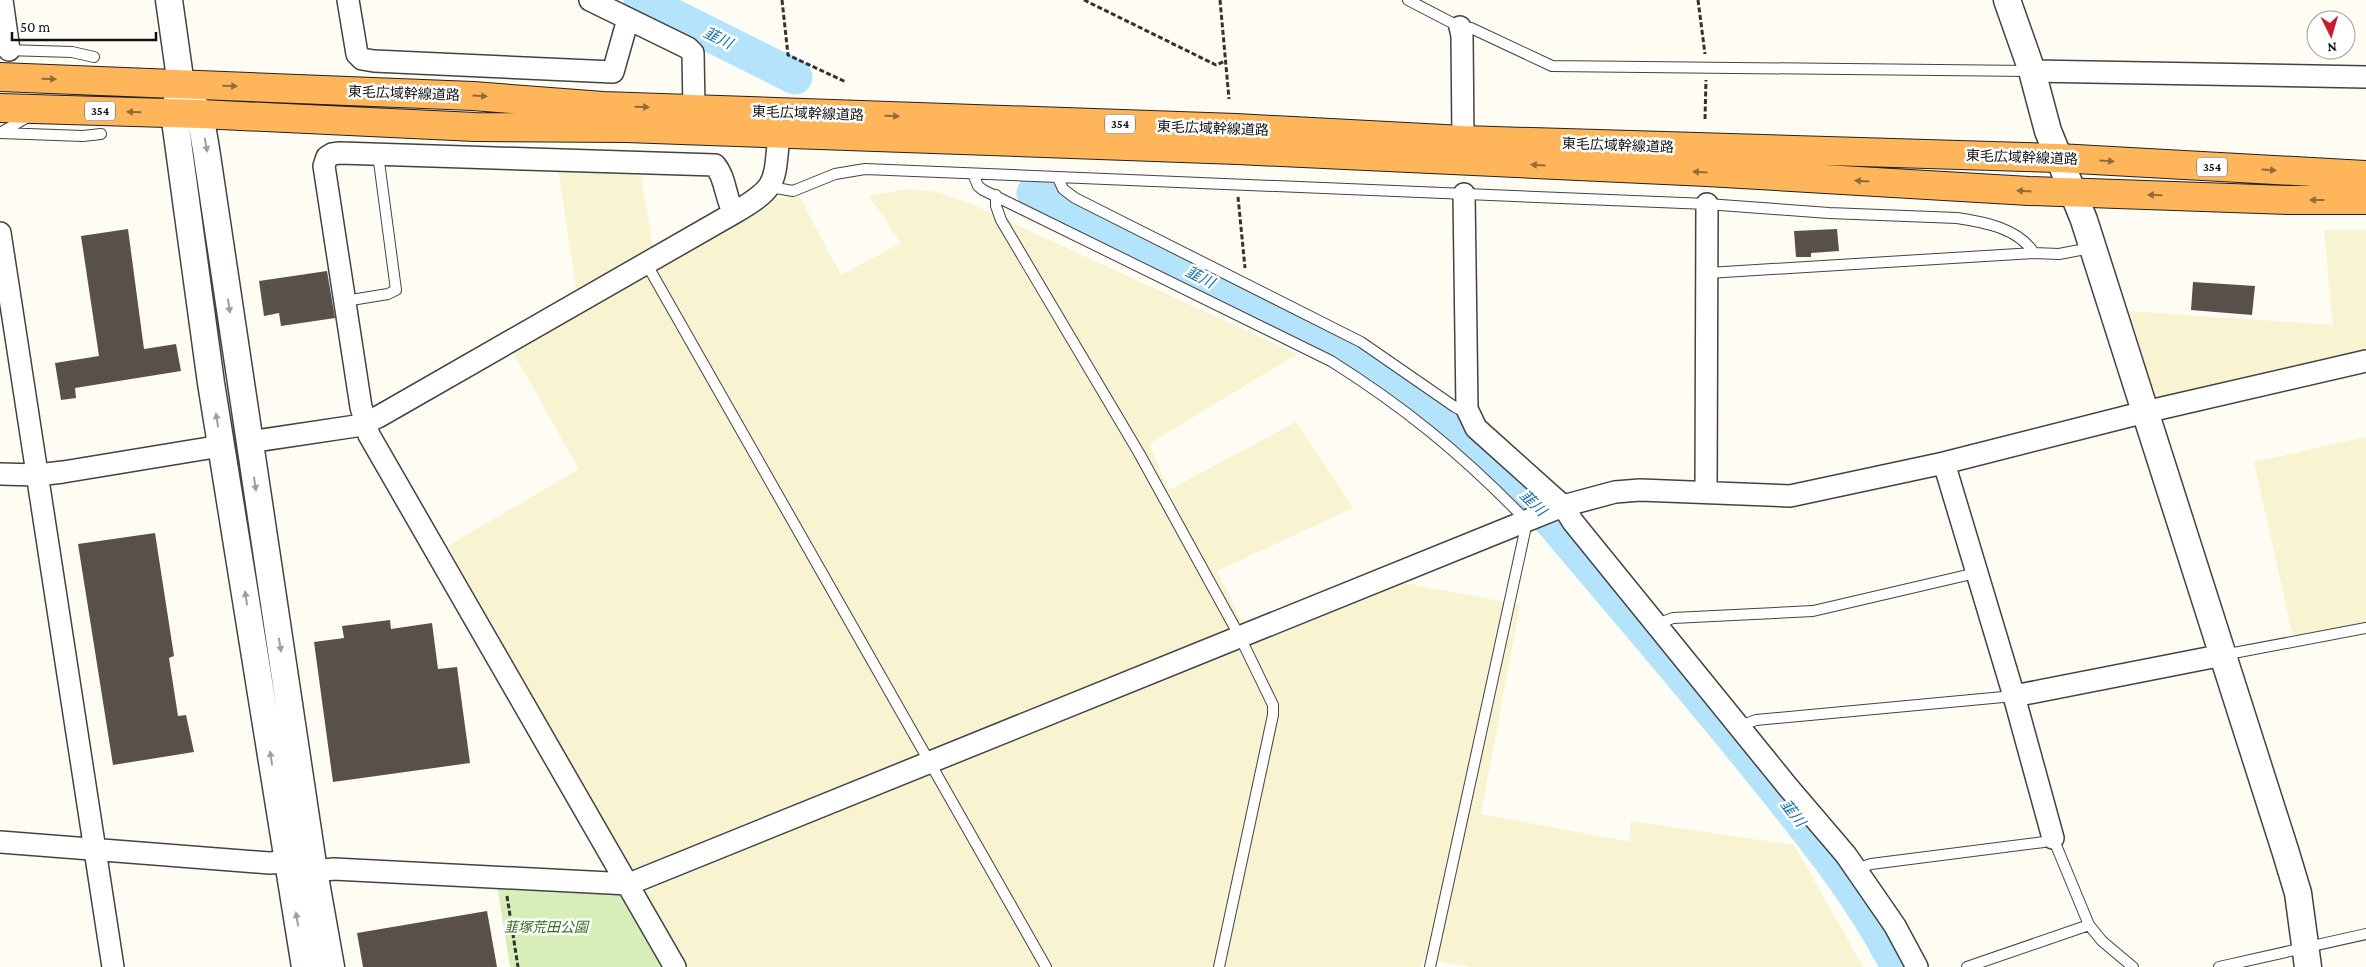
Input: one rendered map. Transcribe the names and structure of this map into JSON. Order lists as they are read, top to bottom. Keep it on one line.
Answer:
{"streets":{"highway":["東毛広域幹線道路","354"]},"water":["韮川"],"parks":["韮塚荒田公園"],"scale_bar":"50 m","north":"bottom"}
